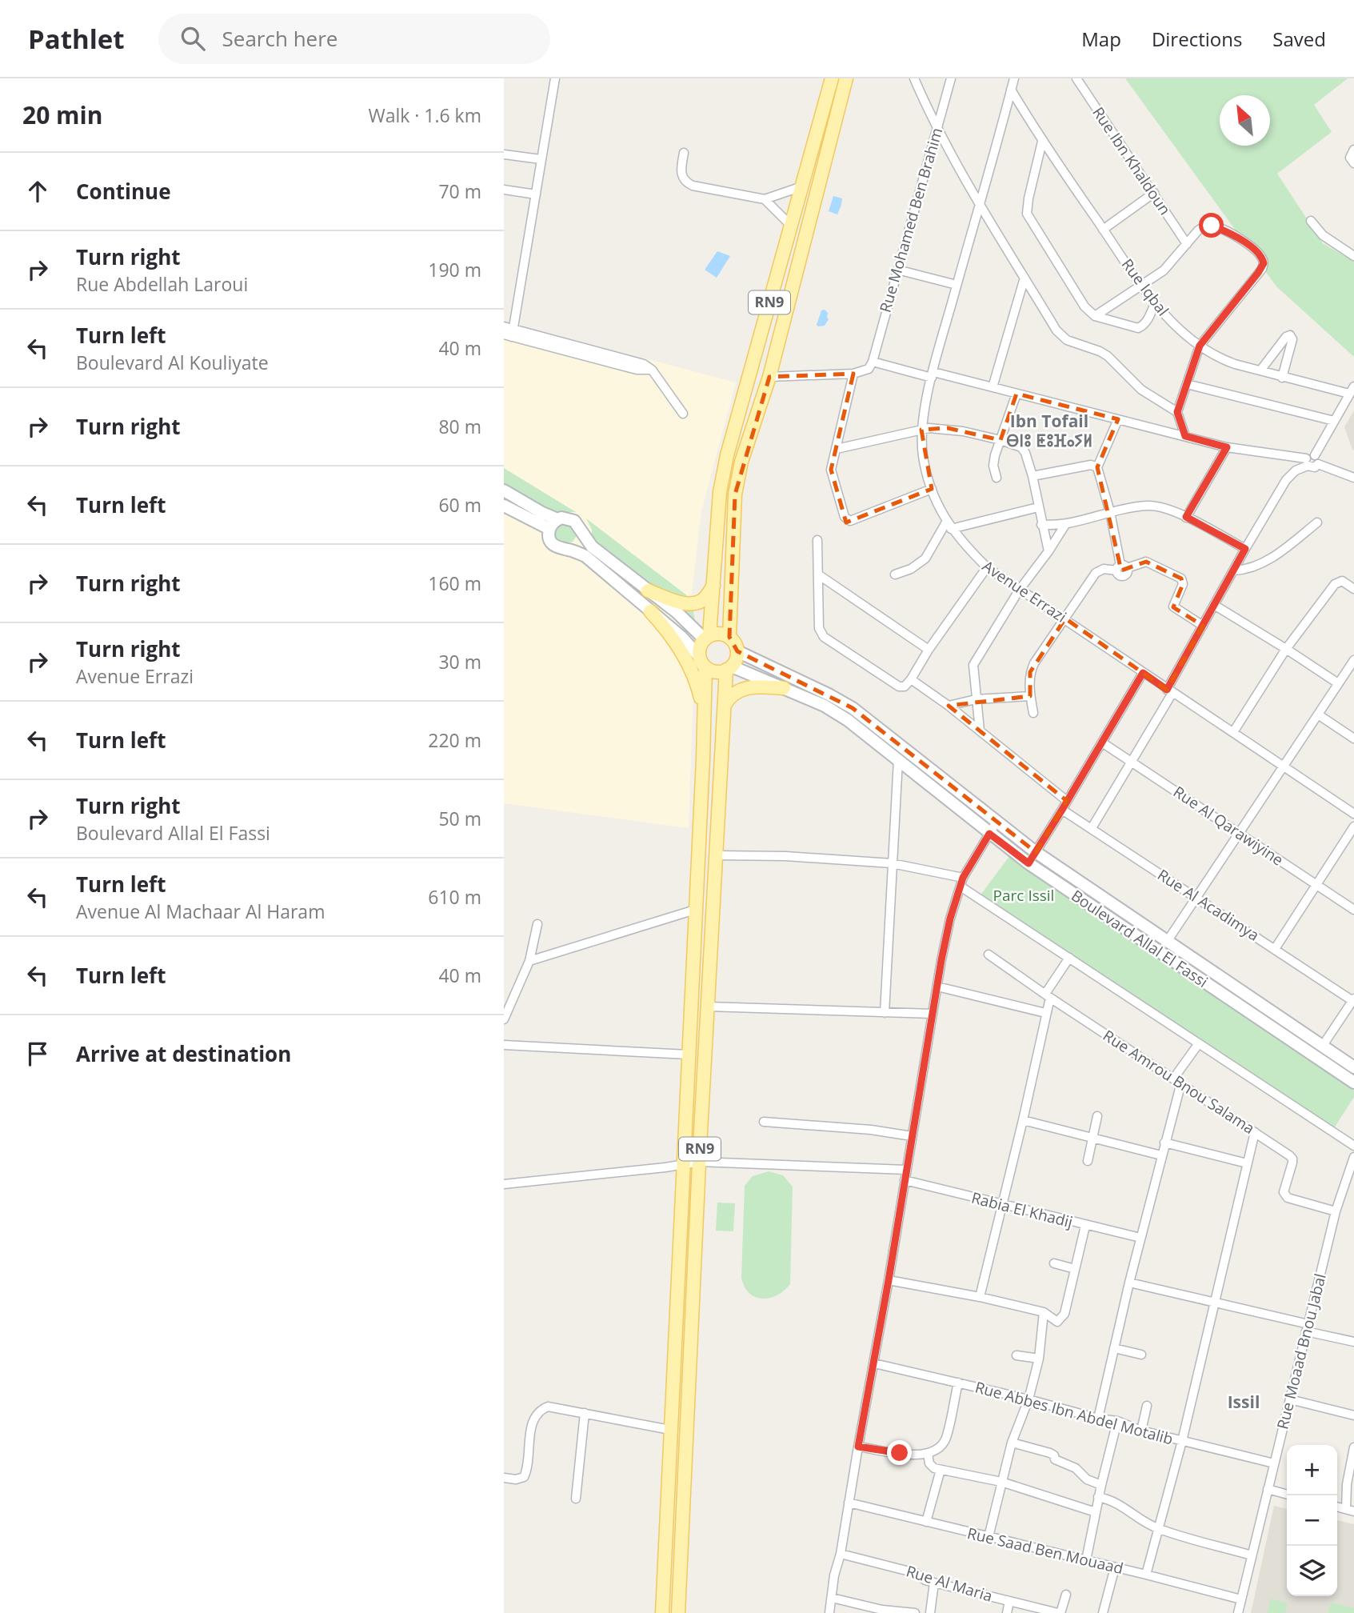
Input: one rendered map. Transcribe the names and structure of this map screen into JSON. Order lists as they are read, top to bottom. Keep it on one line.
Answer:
{"streets":{"main road":["RN9","Boulevard Allal El Fassi"],"street":["Rue Ibn Khaldoun","Rue Mohamed Ben Brahim","Rue Iqbal","Avenue Errazi","Rue Al Qarawiyine","Rue Al Acadimya","Rue Amrou Bnou Salama","Rabia El Khadij","Rue Moaad Bnou Jabal","Rue Abbes Ibn Abdel Motalib","Rue Saad Ben Mouaad","Rue Al Maria"]},"crossings":[["Rue Iqbal","Avenue Errazi"],["RN9","Boulevard Allal El Fassi"],["Rue Amrou Bnou Salama","Rue Moaad Bnou Jabal"],["Rue Moaad Bnou Jabal","Rue Abbes Ibn Abdel Motalib"],["Rue Moaad Bnou Jabal","Rue Saad Ben Mouaad"]],"districts":["Ibn Tofail ⴱⵏⵓ ⵟⵓⴼⴰⵢⵍ","Issil"],"parks":["Parc Issil"],"north":"top left","page":{"header":"Pathlet","search":"Search here","nav":["Map","Directions","Saved"],"heading":["20 min","Walk · 1.6 km"],"list":[["Continue","70 m"],["Turn right","Rue Abdellah Laroui","190 m"],["Turn left","Boulevard Al Kouliyate","40 m"],["Turn right","80 m"],["Turn left","60 m"],["Turn right","160 m"],["Turn right","Avenue Errazi","30 m"],["Turn left","220 m"],["Turn right","Boulevard Allal El Fassi","50 m"],["Turn left","Avenue Al Machaar Al Haram","610 m"],["Turn left","40 m"],"Arrive at destination"],"map_buttons":["+","−"]}}
